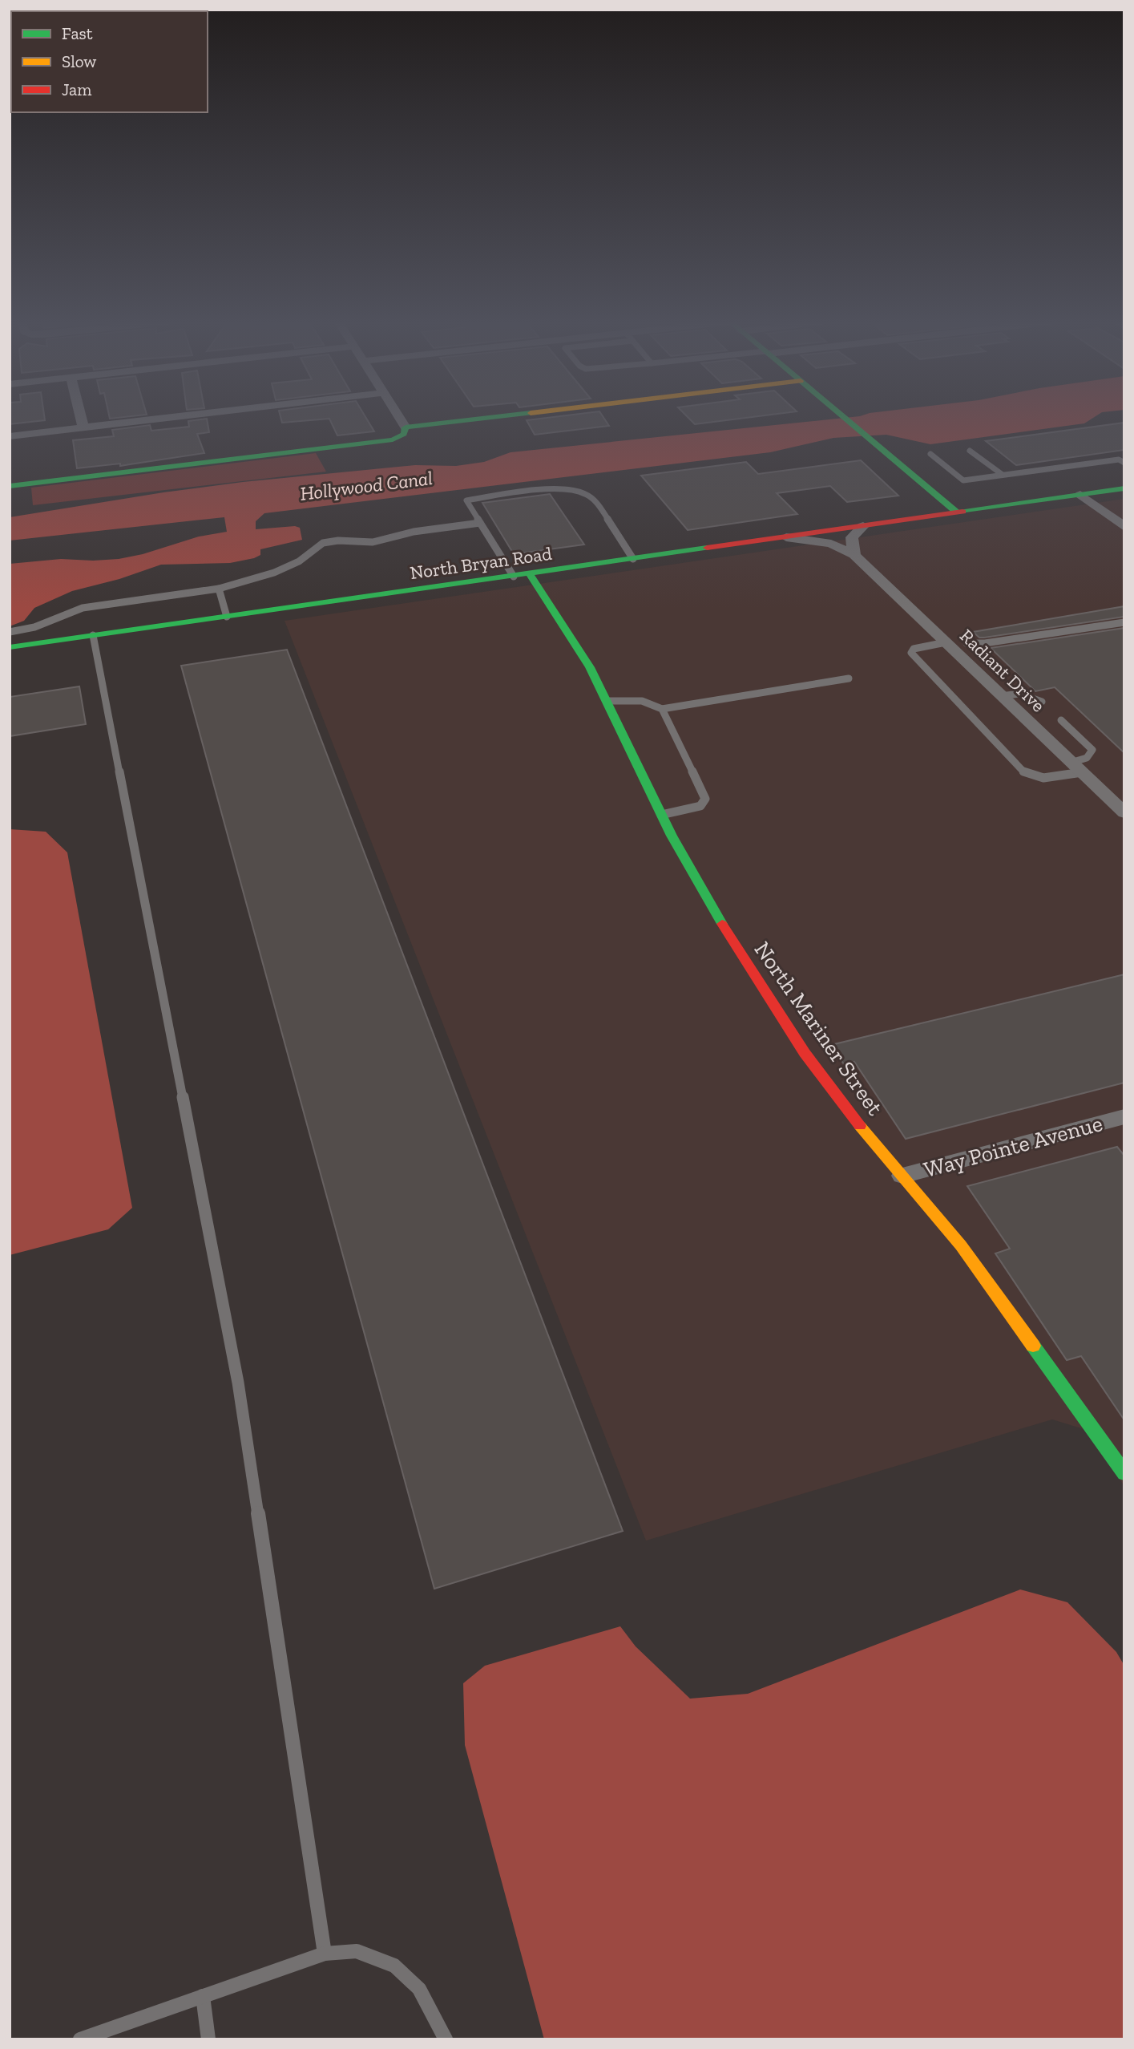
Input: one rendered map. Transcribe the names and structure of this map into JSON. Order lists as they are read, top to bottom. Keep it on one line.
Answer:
{"streets":{"street":["North Bryan Road","Radiant Drive","North Mariner Street","Way Pointe Avenue"]},"crossings":[["North Bryan Road","Radiant Drive"],["North Bryan Road","North Mariner Street"],["North Mariner Street","Way Pointe Avenue"]],"water":["Hollywood Canal"],"legend":["Fast","Slow","Jam"]}
